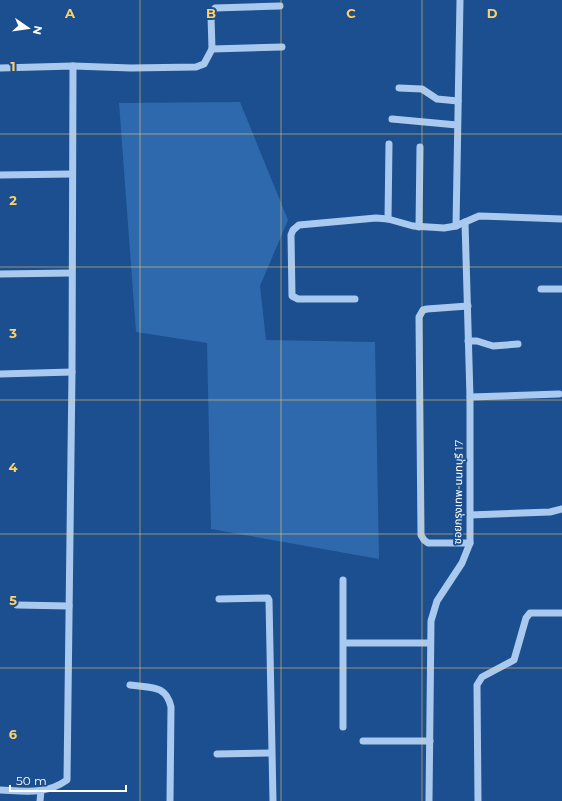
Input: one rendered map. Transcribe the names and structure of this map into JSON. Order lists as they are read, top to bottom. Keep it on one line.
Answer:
{"streets":{"street":["ซอยกรุงเทพ-นนทบุรี 17"]},"scale_bar":"50 m","north":"right","grid":{"columns":["A","B","C","D"],"rows":["1","2","3","4","5","6"]}}
